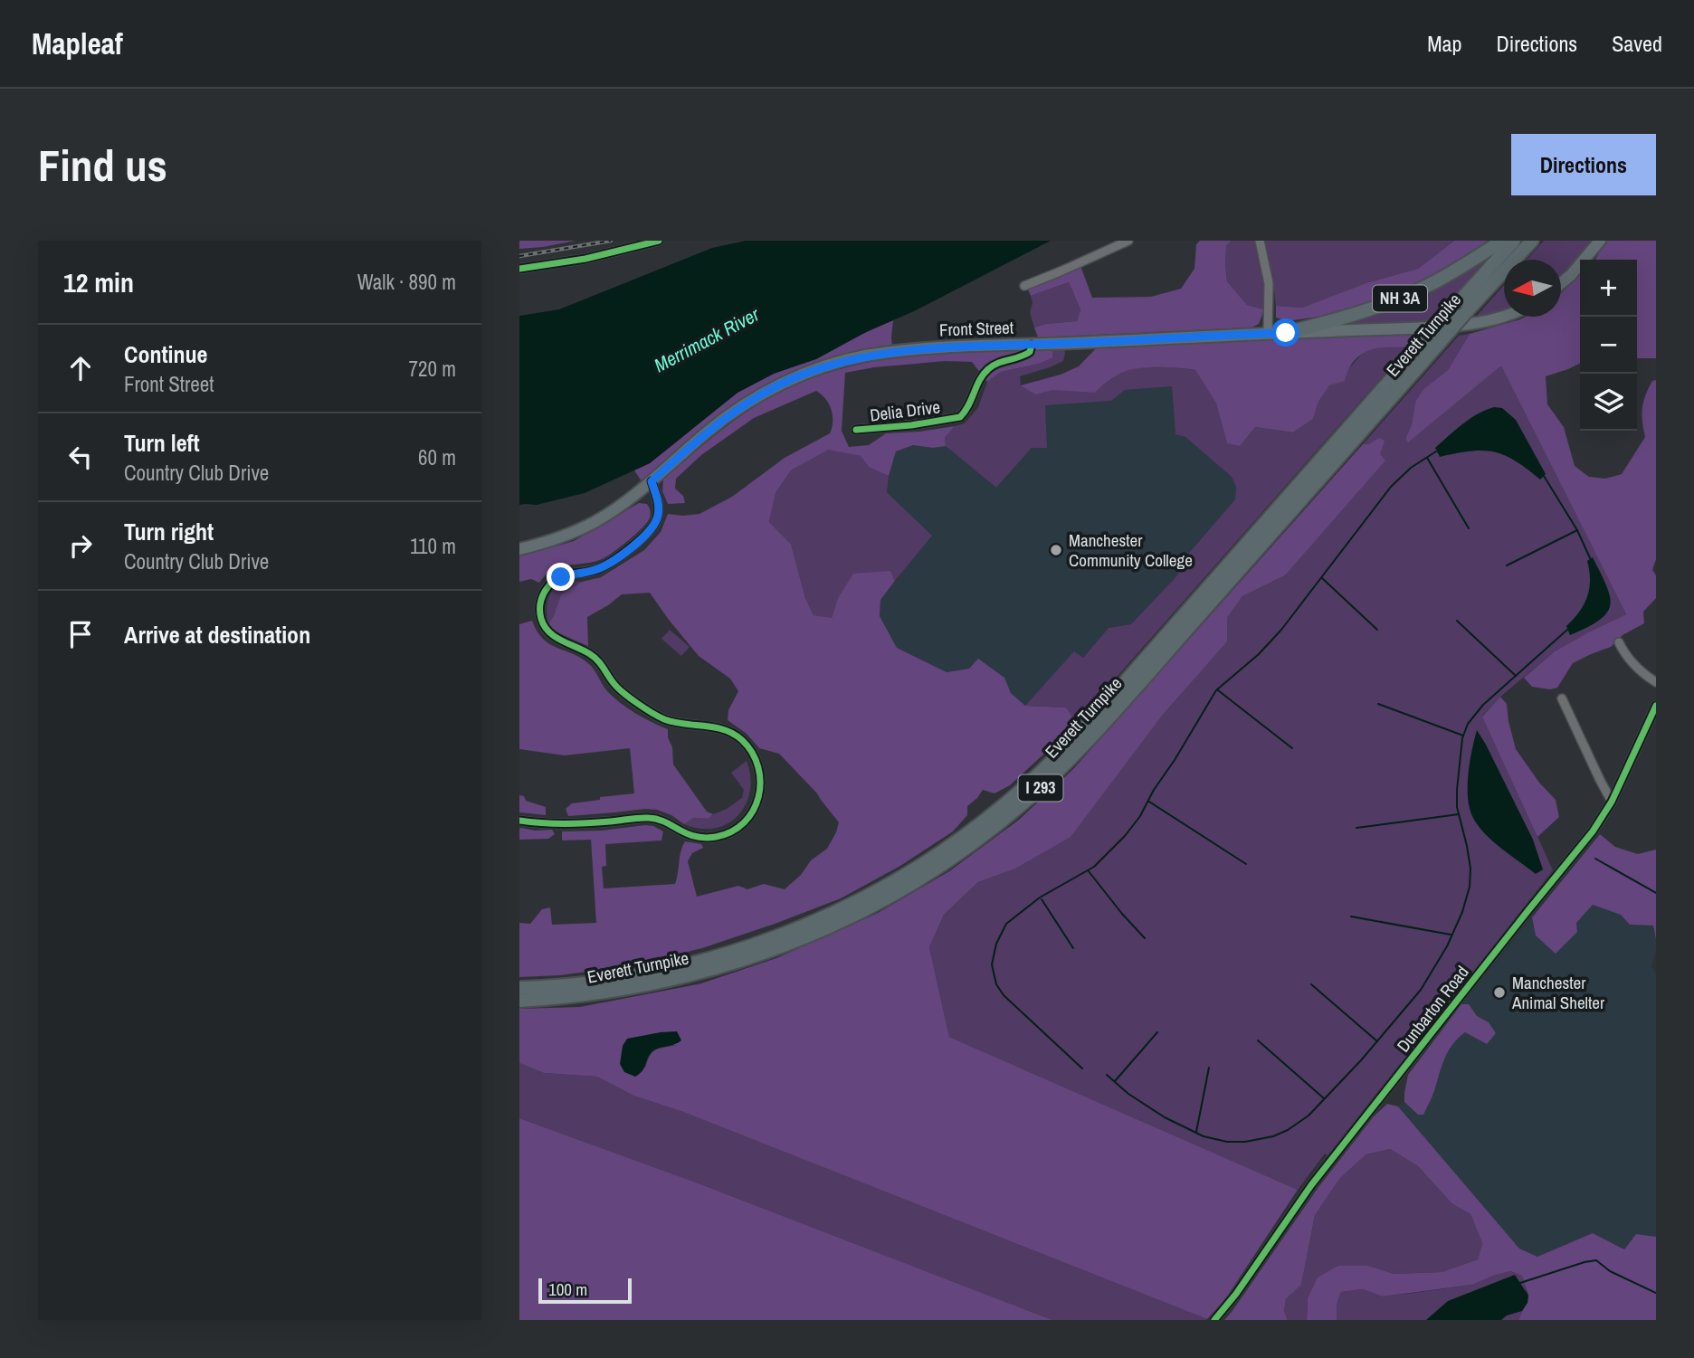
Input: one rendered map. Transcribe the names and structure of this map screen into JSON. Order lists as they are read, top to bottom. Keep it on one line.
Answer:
{"streets":{"highway":["NH 3A","Everett Turnpike","I 293"],"main road":["Front Street"],"street":["Delia Drive","Dunbarton Road"]},"crossings":[["NH 3A","Front Street"],["Front Street","Delia Drive"]],"water":["Merrimack River"],"places":["Manchester Community College","Manchester Animal Shelter"],"scale_bar":"100 m","north":"left","page":{"header":"Mapleaf","nav":["Map","Directions","Saved"],"buttons":"Directions","title":"Find us","heading":["12 min","Walk · 890 m"],"map_buttons":["+","−"],"list":[["Continue","Front Street","720 m"],["Turn left","Country Club Drive","60 m"],["Turn right","Country Club Drive","110 m"],"Arrive at destination"],"scale":"100 m"}}
